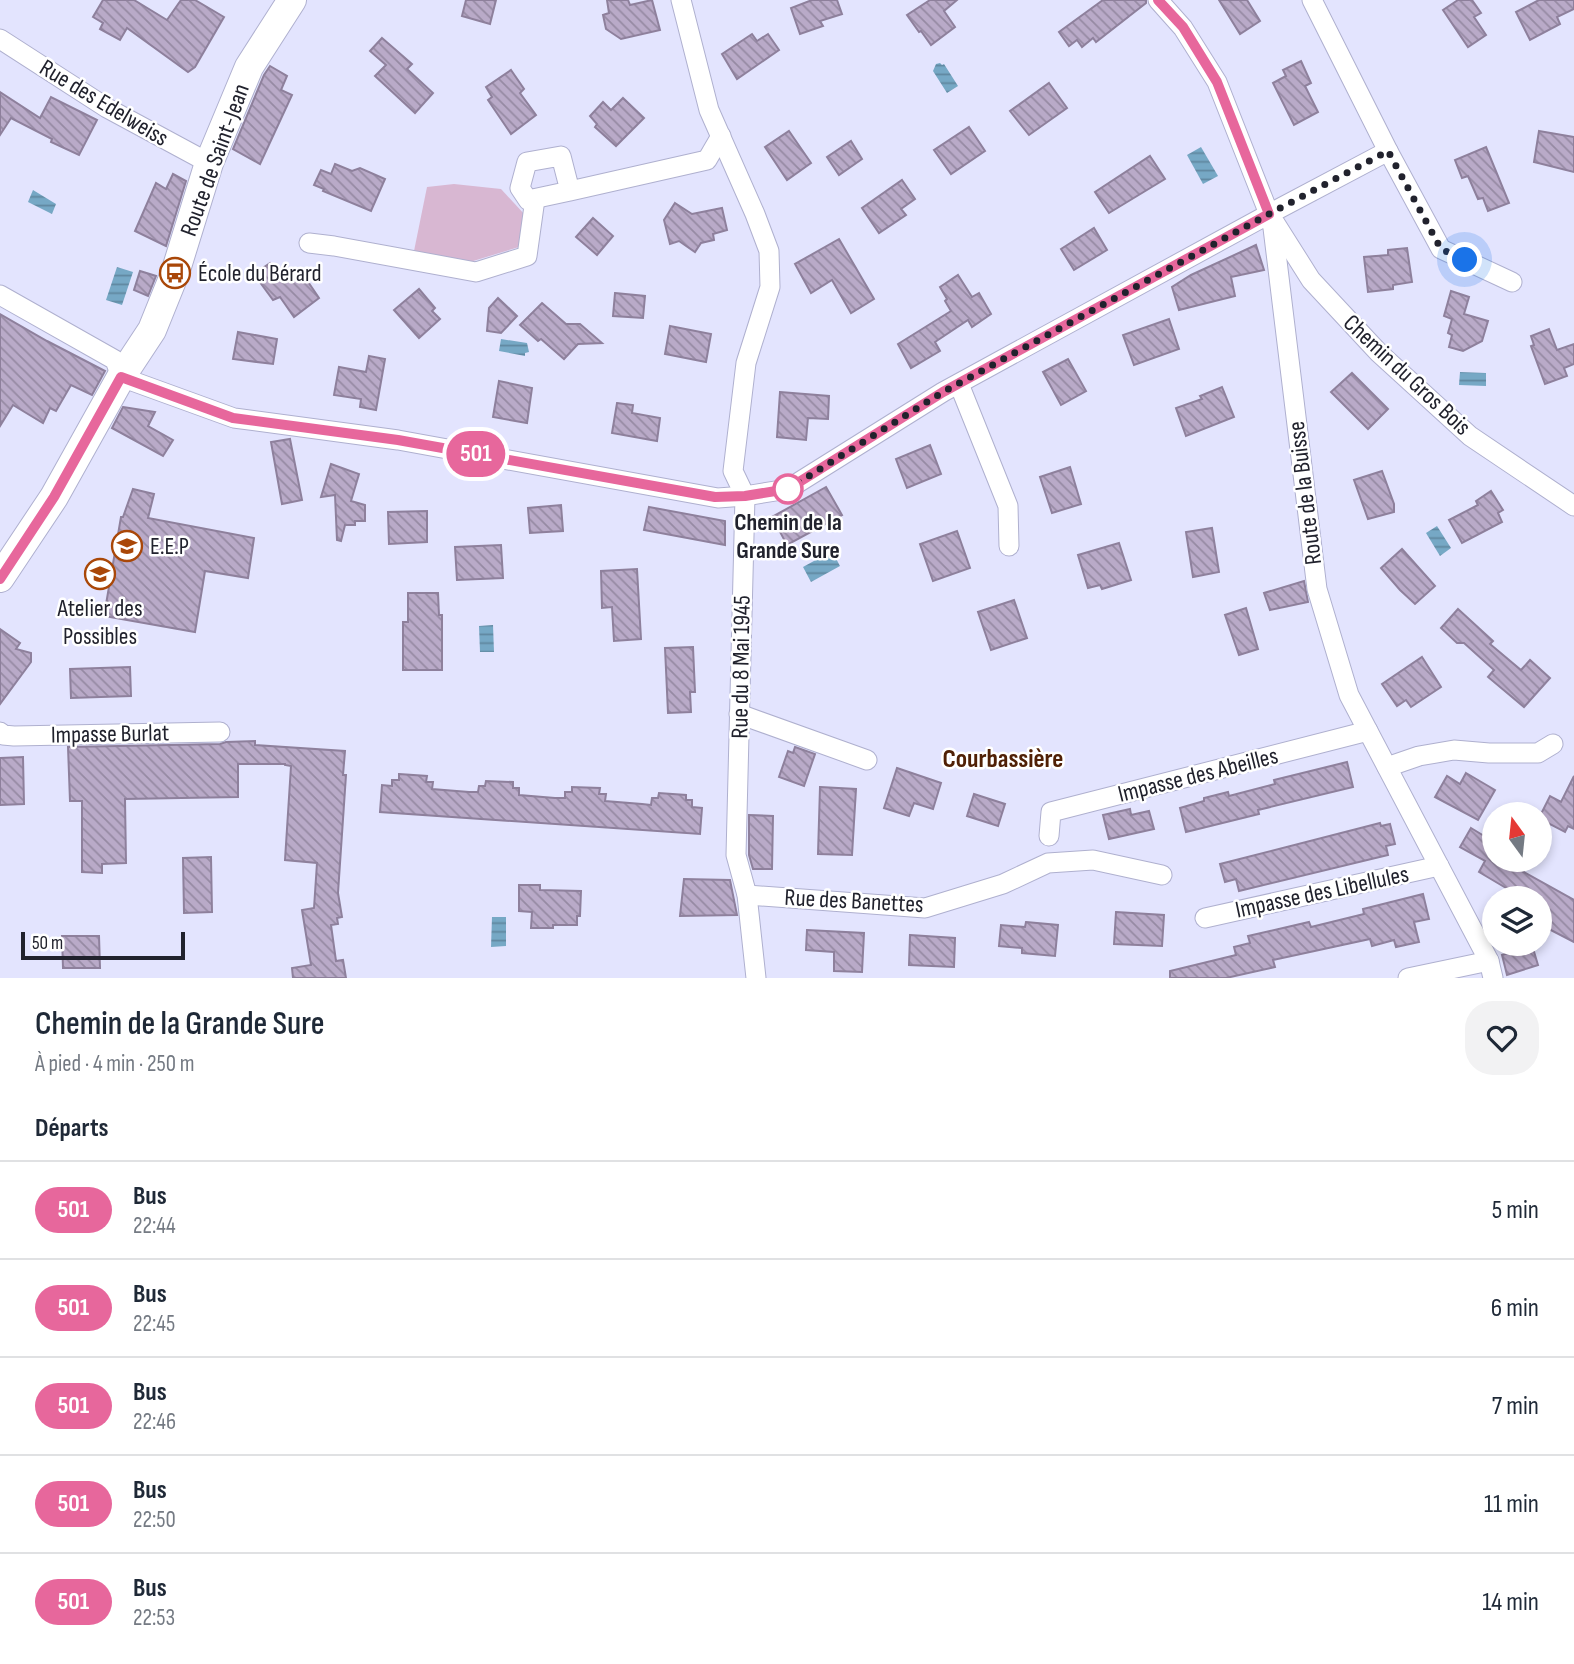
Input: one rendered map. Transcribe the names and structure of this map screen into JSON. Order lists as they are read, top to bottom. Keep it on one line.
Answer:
{"streets":{"main road":["Route de Saint-Jean"],"street":["Rue des Edelweiss","Chemin du Gros Bois","Route de la Buisse","Rue du 8 Mai 1945","Impasse Burlat","Impasse des Abeilles","Impasse des Libellules","Rue des Banettes"]},"crossings":[["Rue des Edelweiss","Route de Saint-Jean"],["Chemin du Gros Bois","Route de la Buisse"],["Route de la Buisse","Impasse des Abeilles"],["Route de la Buisse","Impasse des Libellules"],["Rue du 8 Mai 1945","Rue des Banettes"]],"districts":["Courbassière"],"places":{"bus stop":["École du Bérard"],"other":["Chemin de la Grande Sure"],"school or university":["E.E.P","Atelier des Possibles"]},"lines":["bus line 501"],"scale_bar":"50 m","north":"top","page":{"on_map":"501","scale":"50 m","heading":[["Chemin de la Grande Sure","À pied · 4 min · 250 m"],"Départs"],"list":[{"mark":"501","name":"Bus","note":"22:44","value":"5 min"},{"mark":"501","name":"Bus","note":"22:45","value":"6 min"},{"mark":"501","name":"Bus","note":"22:46","value":"7 min"},{"mark":"501","name":"Bus","note":"22:50","value":"11 min"},{"mark":"501","name":"Bus","note":"22:53","value":"14 min"}]}}
